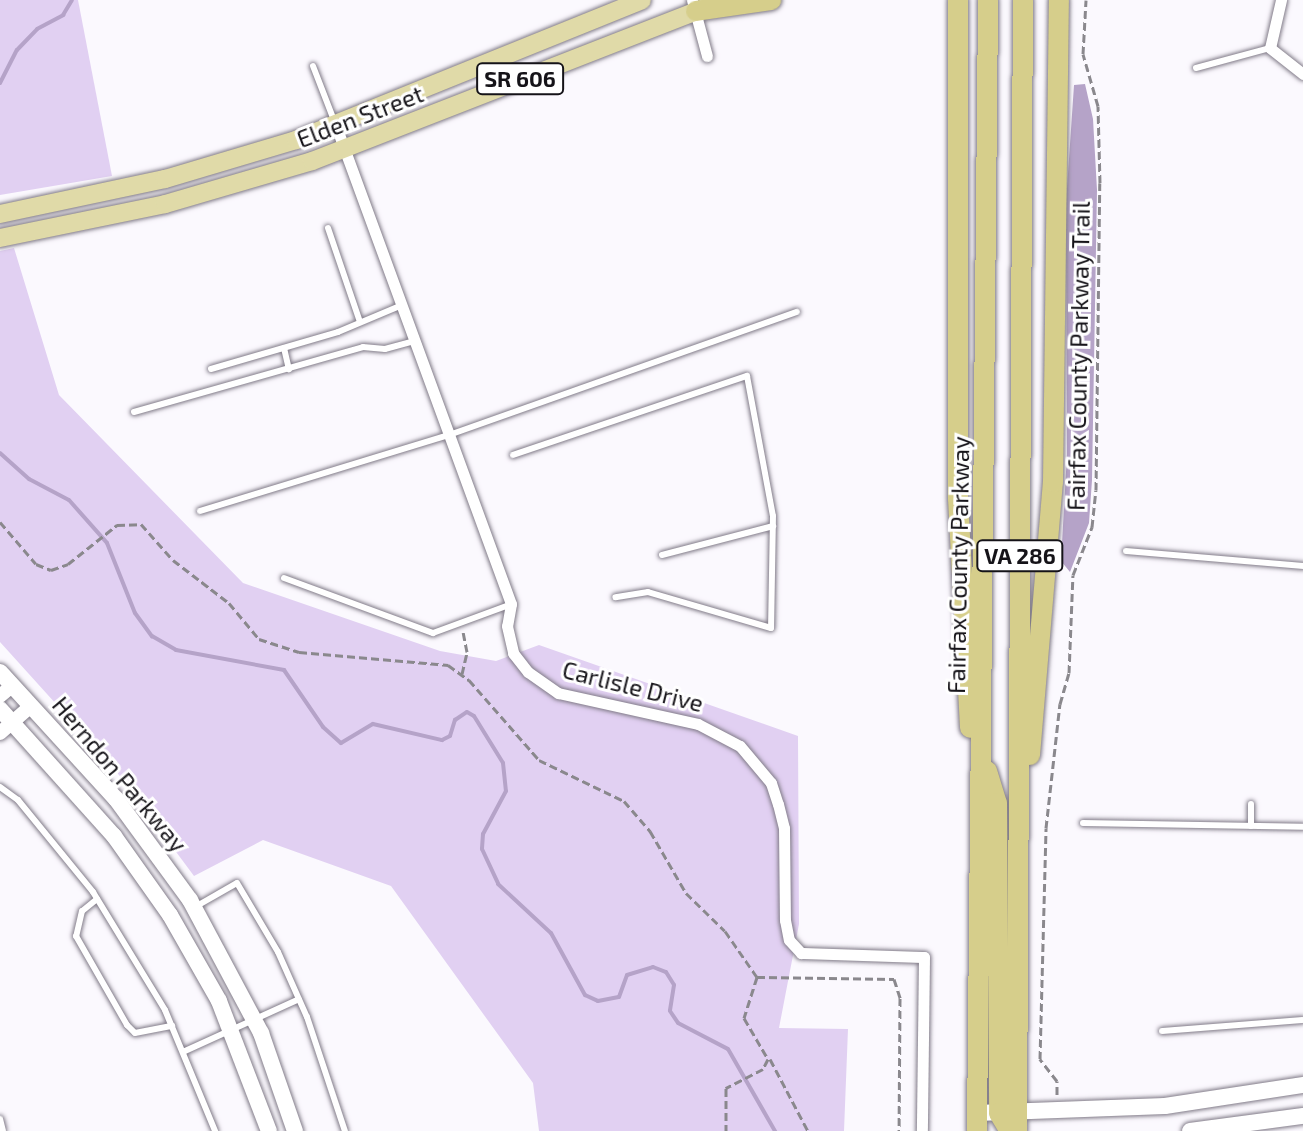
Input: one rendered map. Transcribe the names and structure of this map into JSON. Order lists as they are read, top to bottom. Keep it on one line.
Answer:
{"streets":{"highway":["VA 286","Fairfax County Parkway"],"main road":["SR 606","Elden Street","Herndon Parkway"],"street":["Carlisle Drive"],"path":["Fairfax County Parkway Trail"]},"crossings":[["Elden Street","Carlisle Drive"]]}
